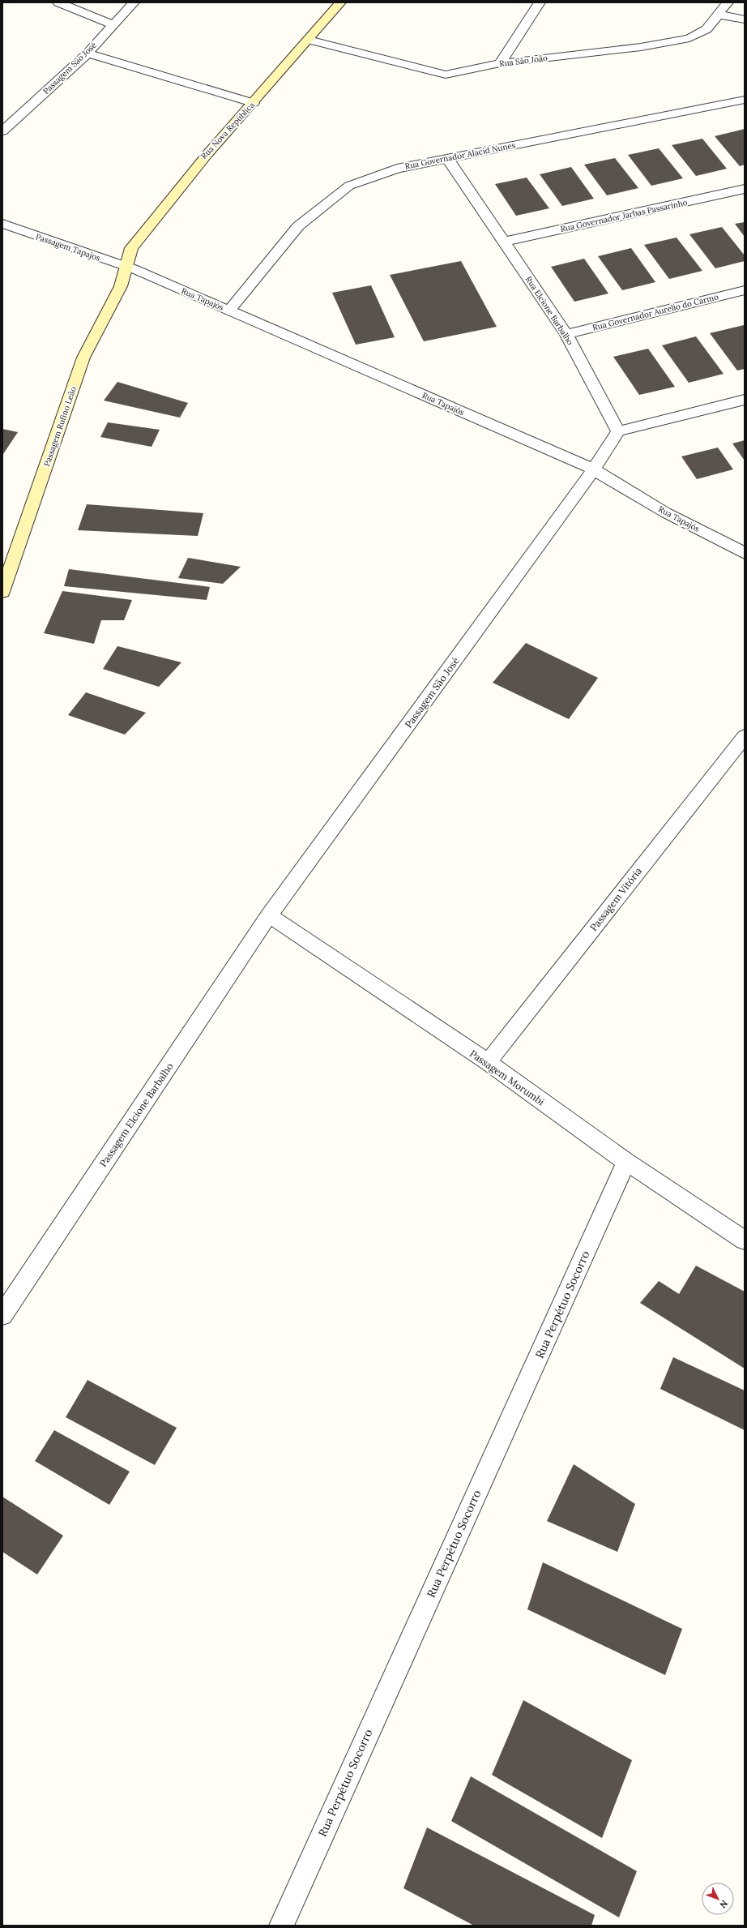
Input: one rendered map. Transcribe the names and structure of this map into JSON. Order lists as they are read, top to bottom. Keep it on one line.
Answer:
{"streets":{"street":["Rua São João","Passagem São José","Rua Nova República","Rua Governador Alacid Nunes","Rua Governador Jarbas Passarinho","Passagem Tapajos","Rua Tapajós","Rua Elcione Barbalho","Rua Governador Aurelio do Carmo","Passagem Rufino Leão","Passagem Vitória","Passagem Morumbi","Passagem Elcione Barbalho","Rua Perpétuo Socorro"]},"crossings":[["Rua São João","Rua Nova República"],["Passagem São José","Rua Tapajós"],["Passagem São José","Passagem Morumbi"],["Passagem São José","Passagem Elcione Barbalho"],["Rua Nova República","Passagem Tapajos"],["Rua Nova República","Rua Tapajós"],["Rua Nova República","Passagem Rufino Leão"],["Rua Governador Alacid Nunes","Rua Tapajós"],["Rua Governador Alacid Nunes","Rua Elcione Barbalho"],["Rua Governador Jarbas Passarinho","Rua Elcione Barbalho"],["Passagem Tapajos","Rua Tapajós"],["Passagem Tapajos","Passagem Rufino Leão"],["Rua Tapajós","Passagem Rufino Leão"],["Rua Elcione Barbalho","Rua Governador Aurelio do Carmo"],["Passagem Vitória","Passagem Morumbi"],["Passagem Morumbi","Passagem Elcione Barbalho"],["Passagem Morumbi","Rua Perpétuo Socorro"]],"north":"bottom right"}
